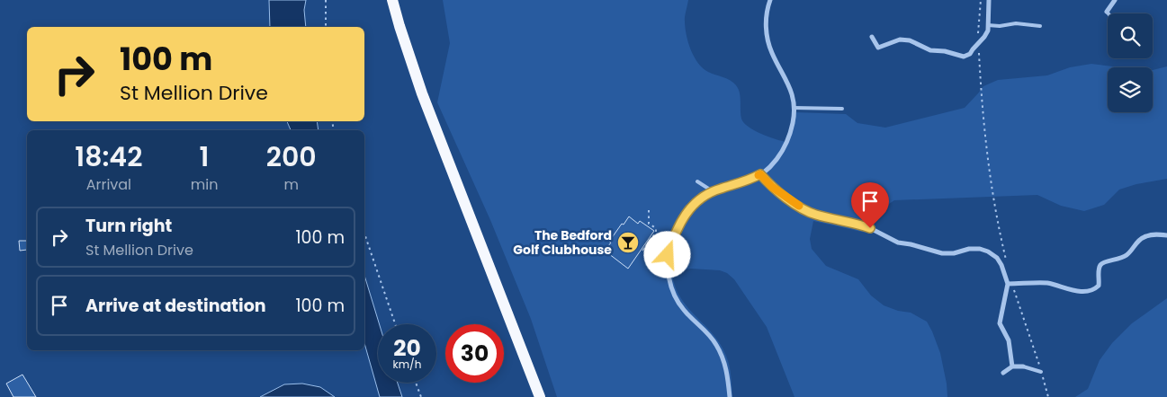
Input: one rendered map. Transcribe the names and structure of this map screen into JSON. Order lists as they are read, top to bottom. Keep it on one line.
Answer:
{"places":{"bar":["The Bedford Golf Clubhouse"]},"page":{"turn":["100 m","St Mellion Drive"],"eta":["18:42","Arrival","1","min","200","m"],"list":[{"name":"Turn right","note":"St Mellion Drive","value":"100 m"},{"name":"Arrive at destination","value":"100 m"}],"speed":"20 km/h","limit":"30"}}
